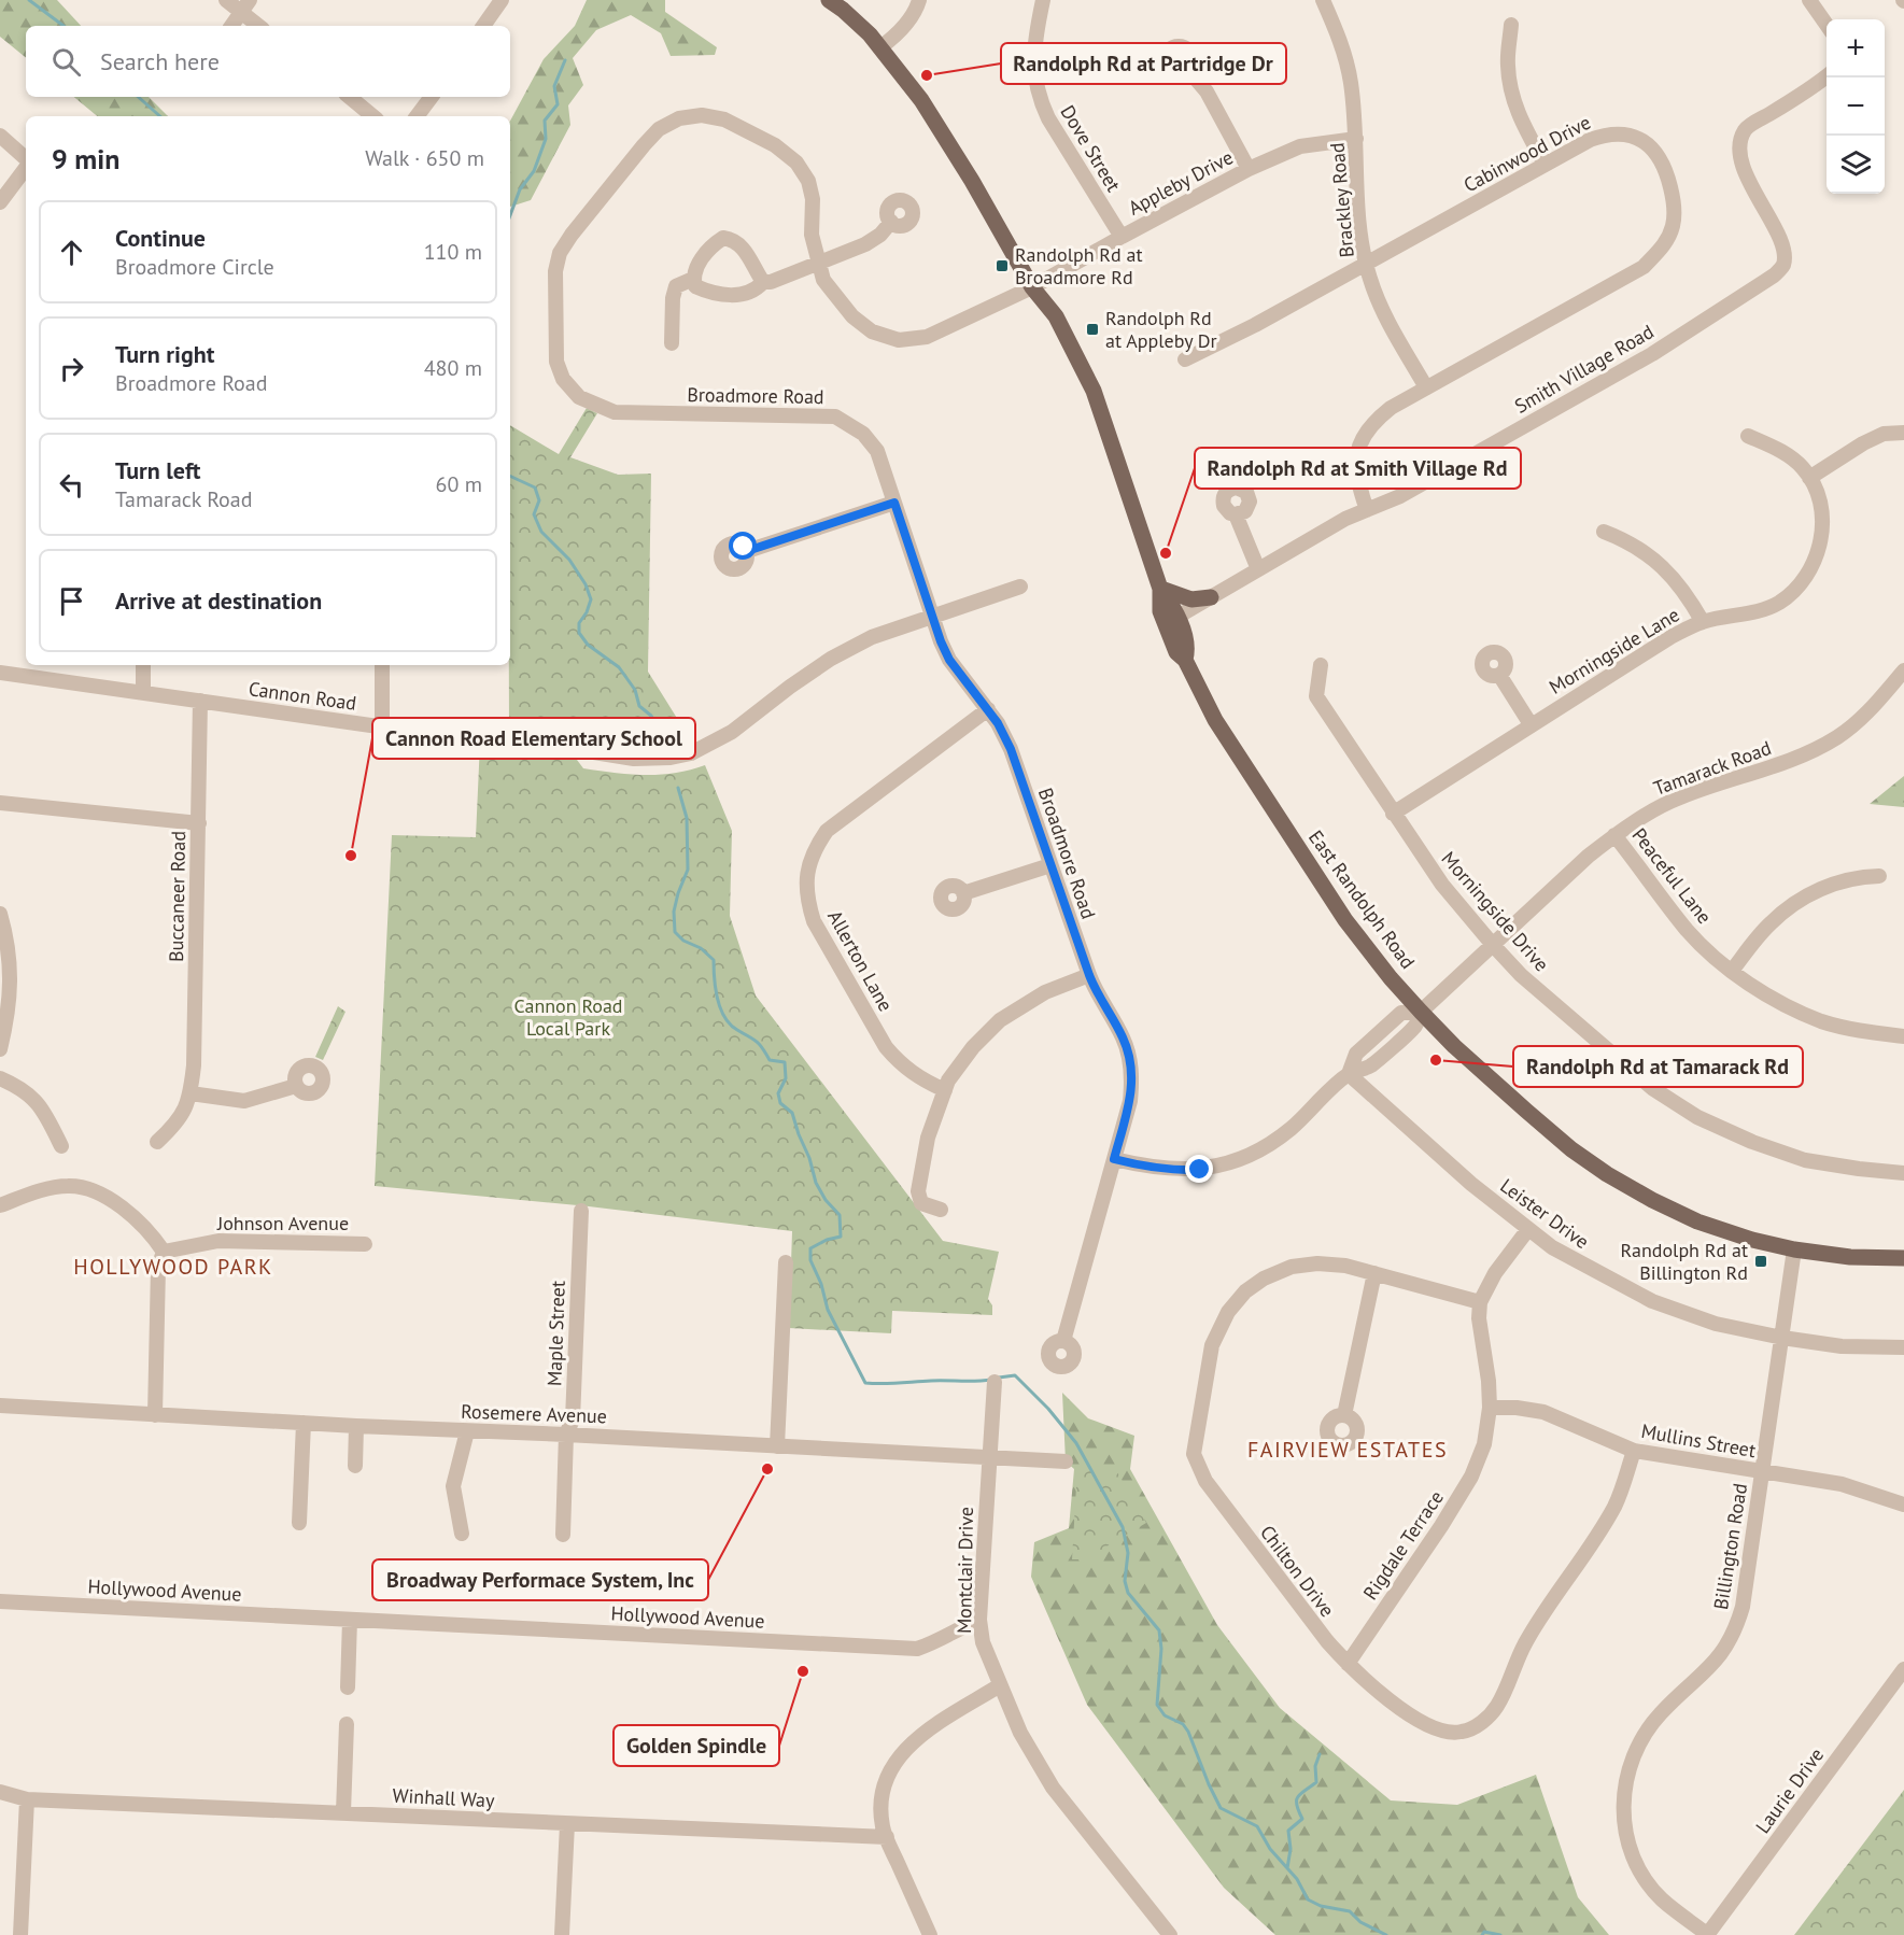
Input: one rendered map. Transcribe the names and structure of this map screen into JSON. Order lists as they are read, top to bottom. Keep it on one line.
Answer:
{"streets":{"main road":["East Randolph Road"],"street":["Dove Street","Cabinwood Drive","Appleby Drive","Brackley Road","Smith Village Road","Broadmore Road","Morningside Lane","Cannon Road","Tamarack Road","Peaceful Lane","Buccaneer Road","Morningside Drive","Allerton Lane","Leister Drive","Johnson Avenue","Maple Street","Rosemere Avenue","Mullins Street","Rigdale Terrace","Billington Road","Montclair Drive","Chilton Drive","Hollywood Avenue","Laurie Drive","Winhall Way"]},"crossings":[["Dove Street","Appleby Drive"],["Cabinwood Drive","Brackley Road"],["Cabinwood Drive","Smith Village Road"],["Appleby Drive","Brackley Road"],["Appleby Drive","Broadmore Road"],["Appleby Drive","East Randolph Road"],["Smith Village Road","East Randolph Road"],["Broadmore Road","Cannon Road"],["Broadmore Road","Tamarack Road"],["Broadmore Road","East Randolph Road"],["Broadmore Road","Allerton Lane"],["Morningside Lane","Morningside Drive"],["Cannon Road","Buccaneer Road"],["Tamarack Road","Peaceful Lane"],["Tamarack Road","East Randolph Road"],["Tamarack Road","Morningside Drive"],["Tamarack Road","Leister Drive"],["East Randolph Road","Billington Road"],["Leister Drive","Rigdale Terrace"],["Leister Drive","Billington Road"],["Maple Street","Rosemere Avenue"],["Rosemere Avenue","Montclair Drive"],["Mullins Street","Rigdale Terrace"],["Mullins Street","Billington Road"],["Mullins Street","Chilton Drive"],["Rigdale Terrace","Chilton Drive"],["Billington Road","Laurie Drive"],["Montclair Drive","Hollywood Avenue"]],"districts":["HOLLYWOOD PARK","FAIRVIEW ESTATES"],"parks":["Cannon Road Local Park"],"places":{"other":["Randolph Rd at Partridge Dr","Randolph Rd at Smith Village Rd","Cannon Road Elementary School","Randolph Rd at Tamarack Rd","Broadway Performace System, Inc","Golden Spindle"],"transit":["Randolph Rd at Broadmore Rd","Randolph Rd at Appleby Dr","Randolph Rd at Billington Rd"]},"page":{"map_buttons":["+","−"],"search":"Search here","heading":["9 min","Walk · 650 m"],"list":[["Continue","Broadmore Circle","110 m"],["Turn right","Broadmore Road","480 m"],["Turn left","Tamarack Road","60 m"],"Arrive at destination"]}}
